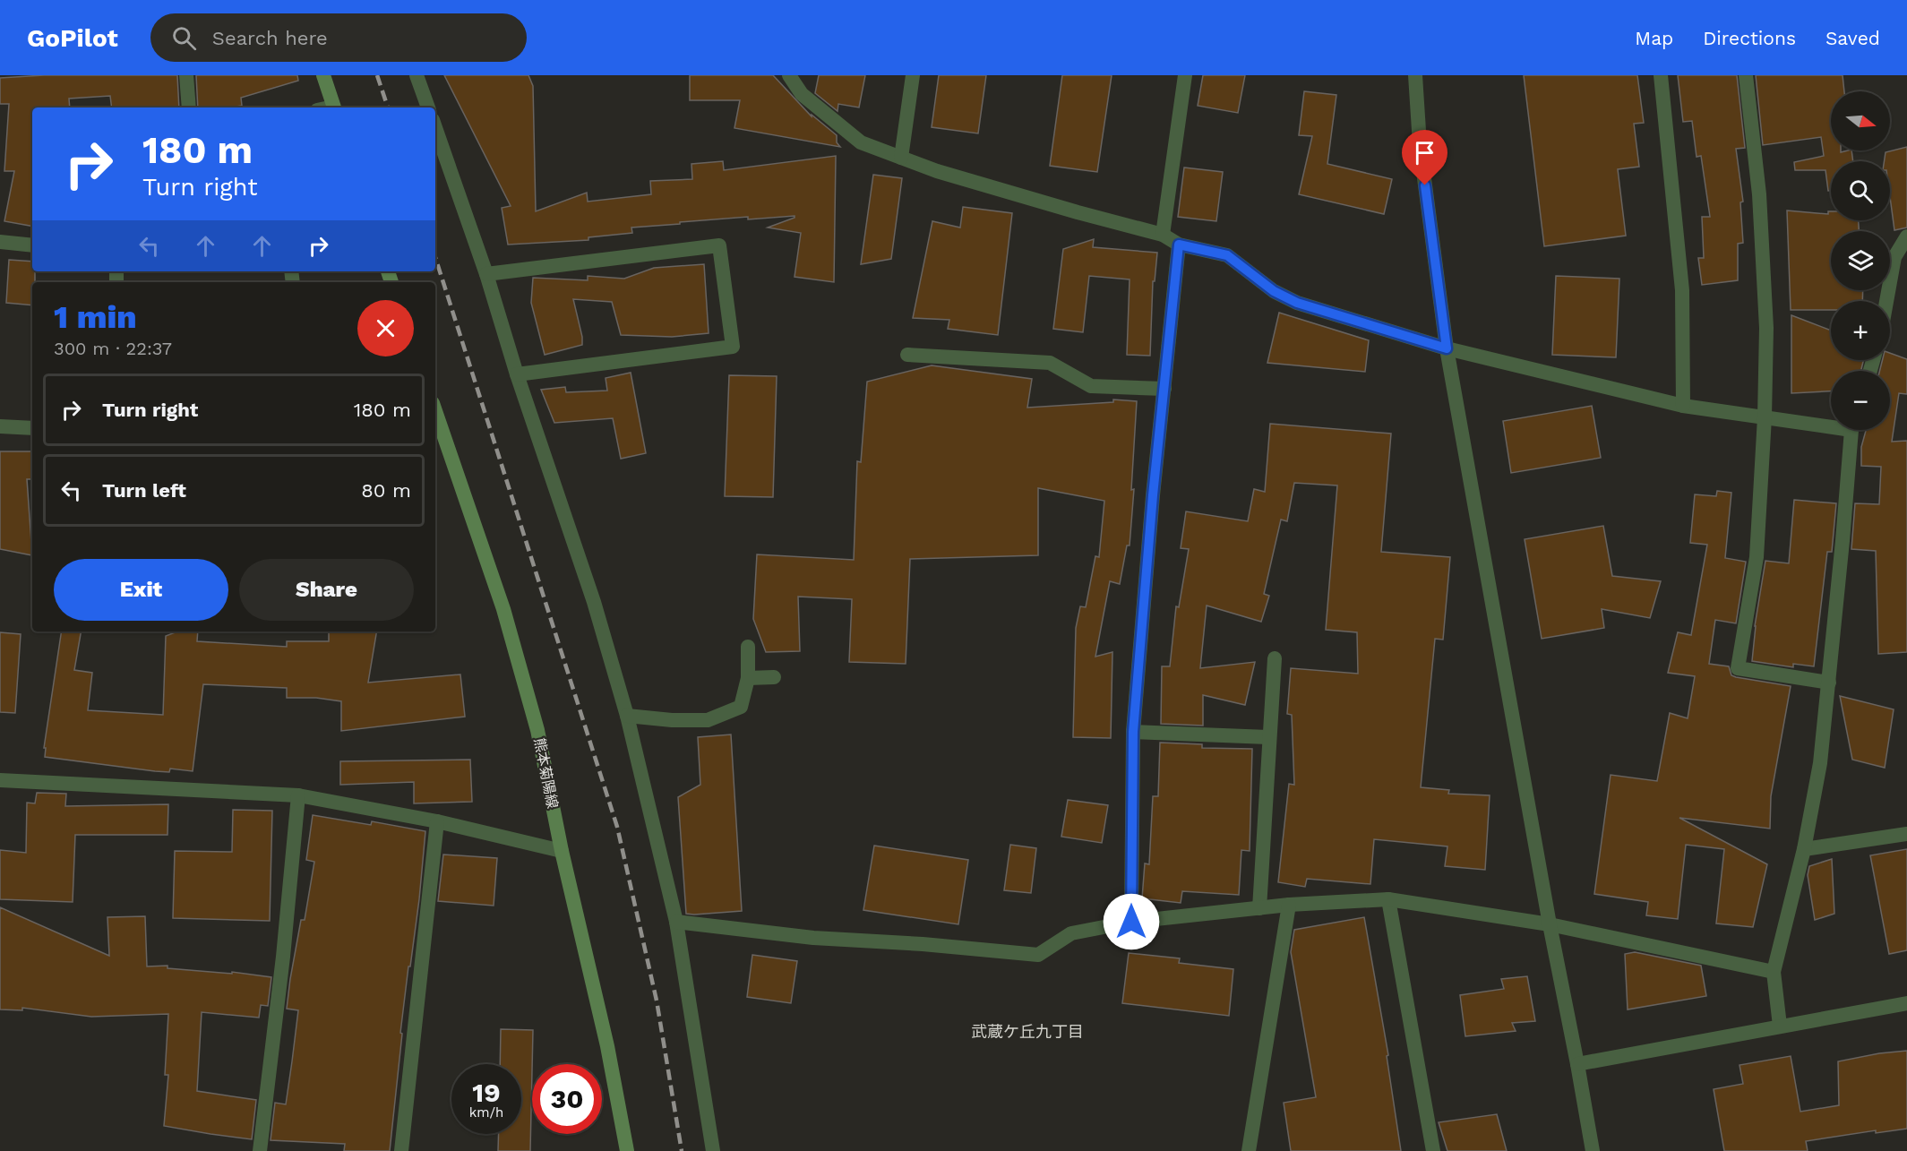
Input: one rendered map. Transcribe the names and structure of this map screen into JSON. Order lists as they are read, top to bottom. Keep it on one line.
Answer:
{"streets":{"main road":["熊本菊陽線"]},"districts":["武蔵ケ丘九丁目"],"north":"right","page":{"header":"GoPilot","search":"Search here","nav":["Map","Directions","Saved"],"map_buttons":["+","−"],"turn":["180 m","Turn right"],"heading":["1 min","300 m · 22:37"],"list":[{"name":"Turn right","value":"180 m"},{"name":"Turn left","value":"80 m"}],"buttons":["Exit","Share"],"speed":"19 km/h","limit":"30"}}
